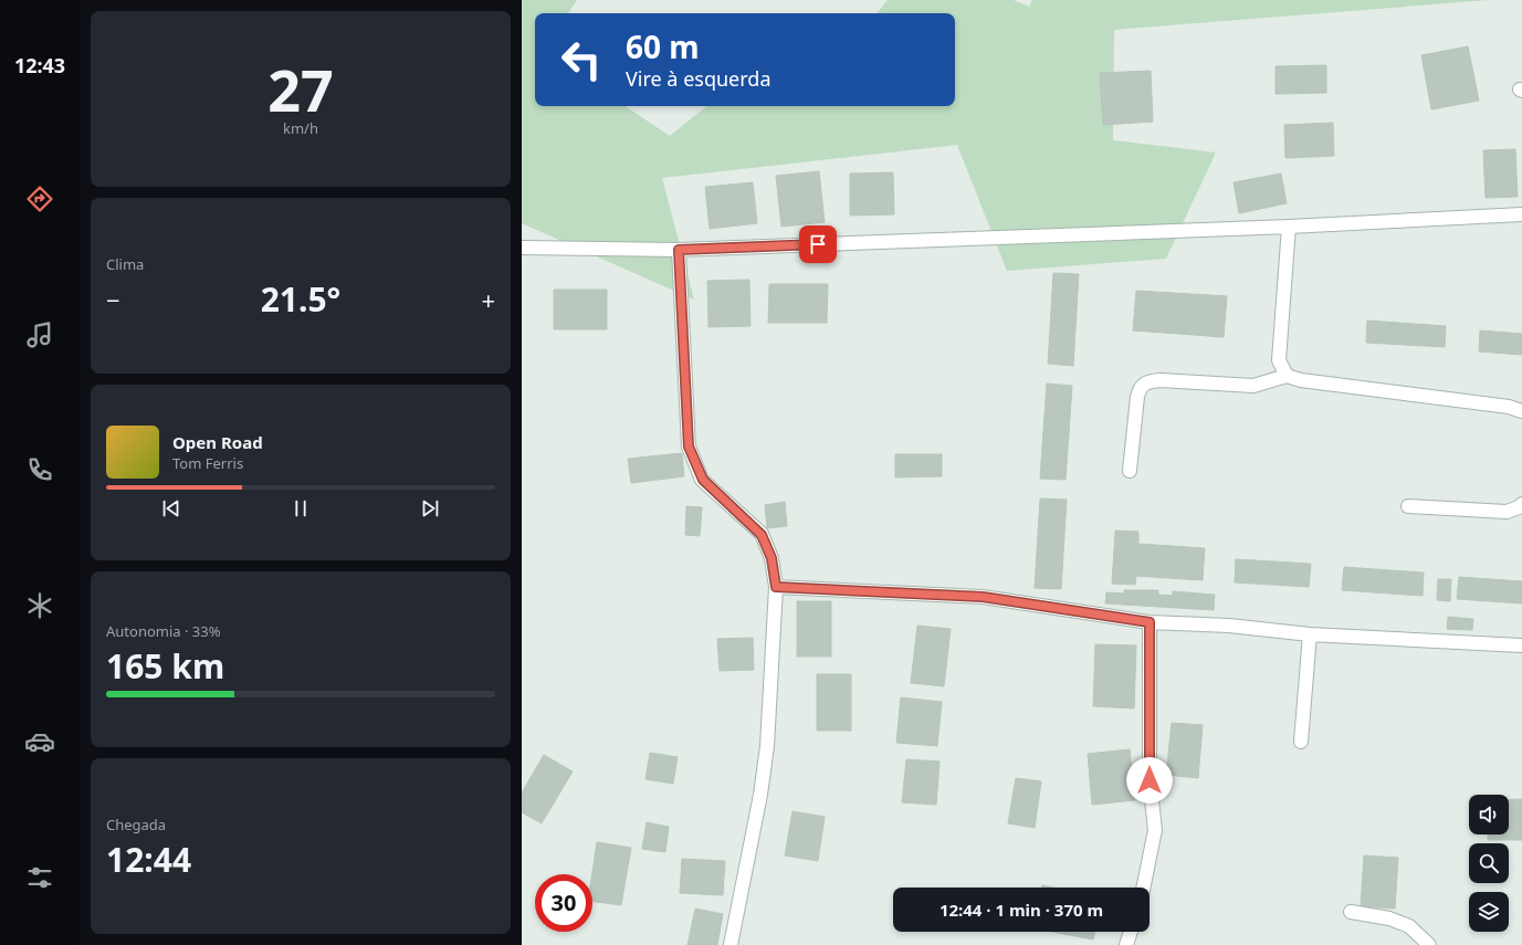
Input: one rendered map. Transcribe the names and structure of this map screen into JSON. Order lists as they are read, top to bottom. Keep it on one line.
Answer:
{"page":{"tabs":"12:43","tile":[["27","km/h"],"Clima",["Autonomia · 33%","165 km"],["Chegada","12:44"]],"turn":["60 m","Vire à esquerda"],"heat":["−","21.5°","+"],"song":["Open Road","Tom Ferris"],"limit":"30","trip":"12:44 · 1 min · 370 m"}}
